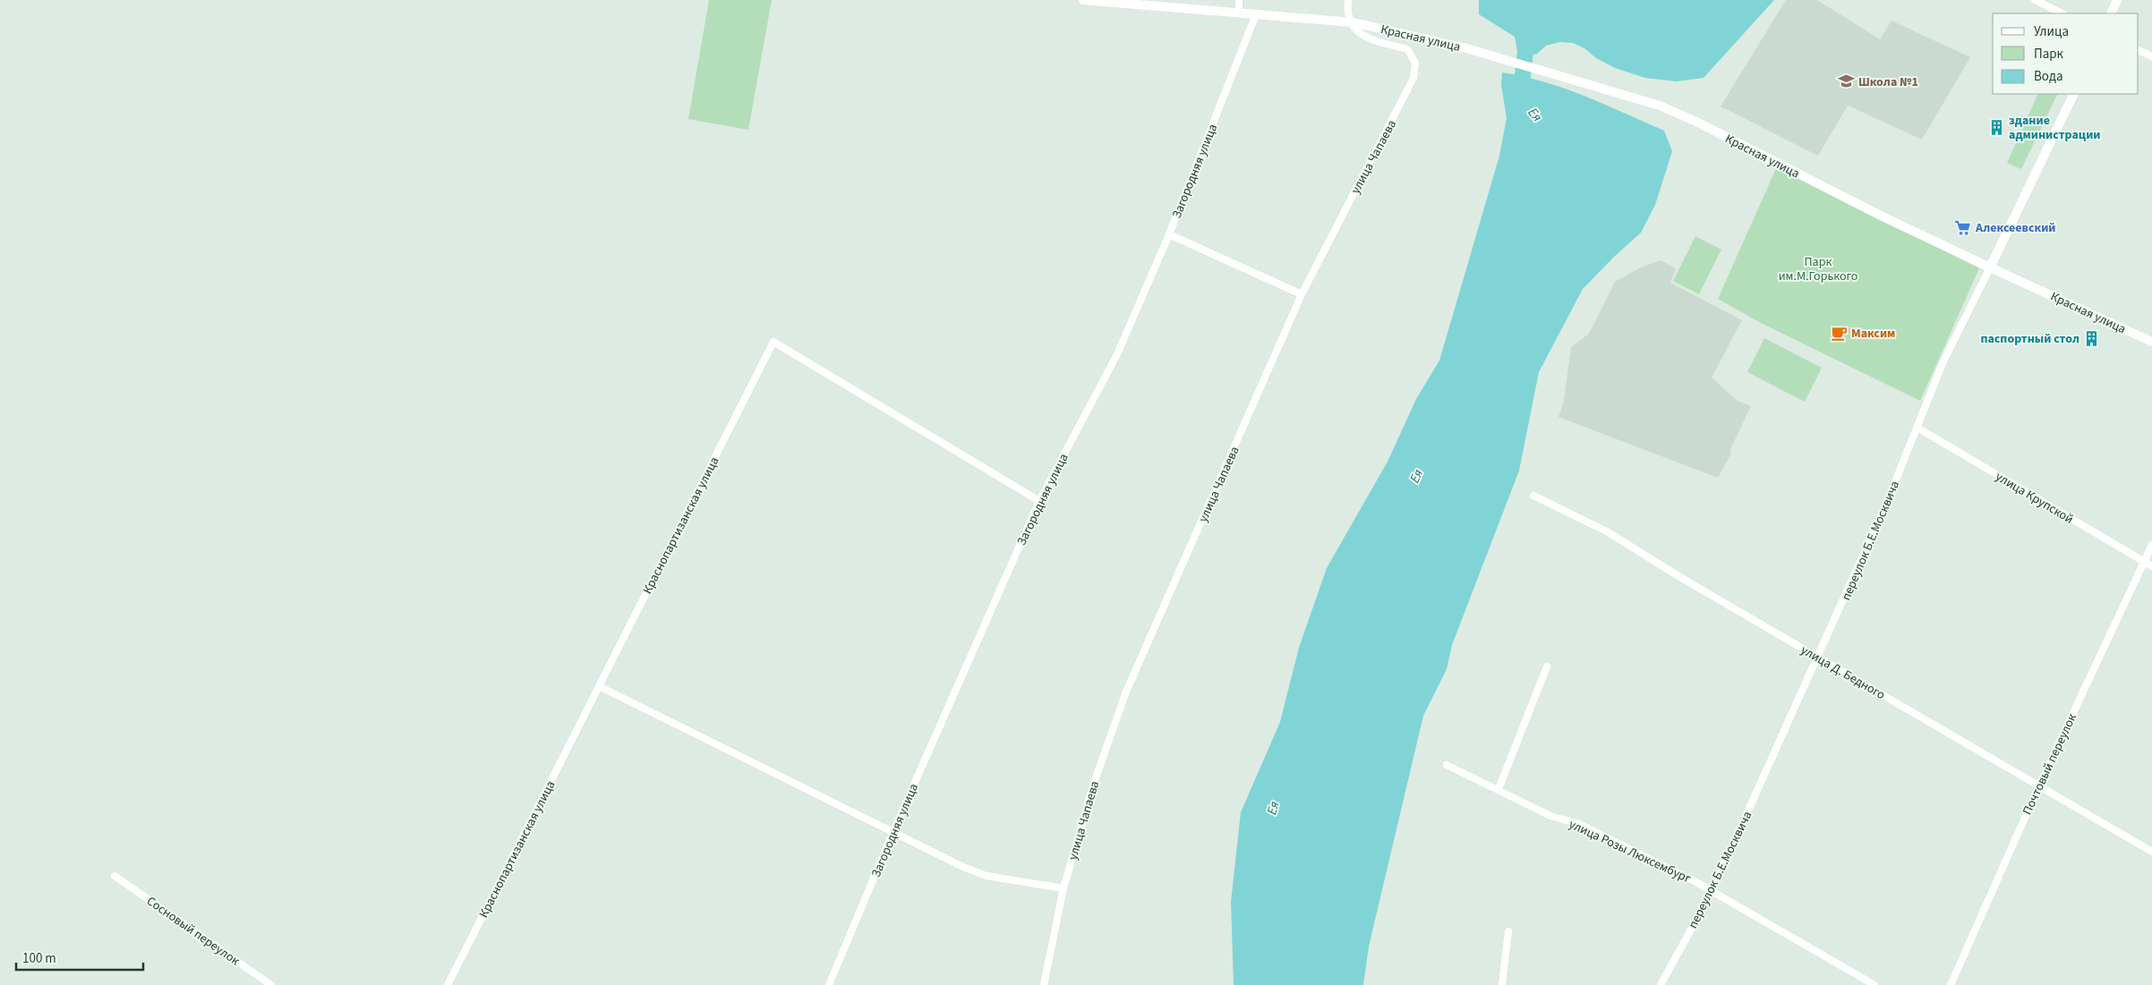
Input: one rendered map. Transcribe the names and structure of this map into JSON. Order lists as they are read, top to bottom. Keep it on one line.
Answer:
{"streets":{"street":["Красная улица","улица Чапаева","Загородняя улица","улица Крупской","Краснопартизанская улица","переулок Б.Е.Москвича","улица Д. Бедного","Почтовый переулок","улица Розы Люксембург","Сосновый переулок"]},"crossings":[["Красная улица","улица Чапаева"],["Красная улица","Загородняя улица"],["Красная улица","переулок Б.Е.Москвича"],["Загородняя улица","Краснопартизанская улица"],["улица Крупской","переулок Б.Е.Москвича"],["улица Крупской","Почтовый переулок"],["переулок Б.Е.Москвича","улица Д. Бедного"],["переулок Б.Е.Москвича","улица Розы Люксембург"],["улица Д. Бедного","Почтовый переулок"]],"water":["Ея"],"parks":["Парк им.М.Горького"],"places":{"school or university":["Школа №1"],"building":["здание администрации","паспортный стол"],"supermarket":["Алексеевский"],"cafe":["Максим"]},"legend":["Улица","Парк","Вода"],"scale_bar":"100 m"}
